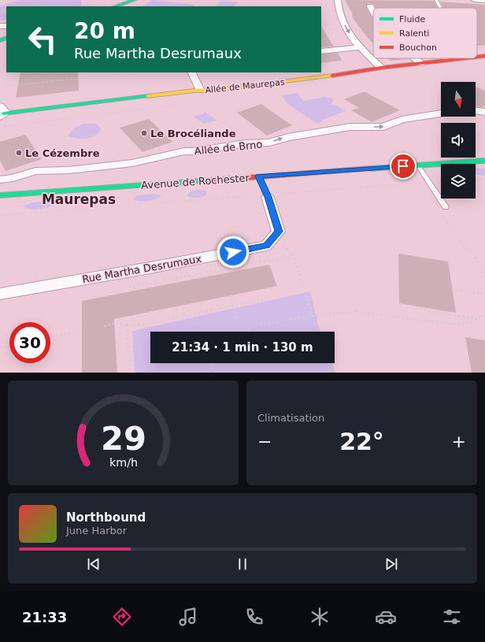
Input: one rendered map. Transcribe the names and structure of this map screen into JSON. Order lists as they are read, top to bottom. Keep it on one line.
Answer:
{"streets":{"street":["Allée de Maurepas","Allée de Brno","Avenue de Rochester","Rue Martha Desrumaux"]},"one_way":["Allée de Brno"],"districts":["Maurepas"],"places":["Le Brocéliande","Le Cézembre"],"legend":["Fluide","Ralenti","Bouchon"],"north":"bottom","page":{"turn":["20 m","Rue Martha Desrumaux"],"limit":"30","trip":"21:34 · 1 min · 130 m","tile":"Climatisation","heat":["−","22°","+"],"song":["Northbound","June Harbor"],"tabs":"21:33","gauge":["29","km/h"]}}
